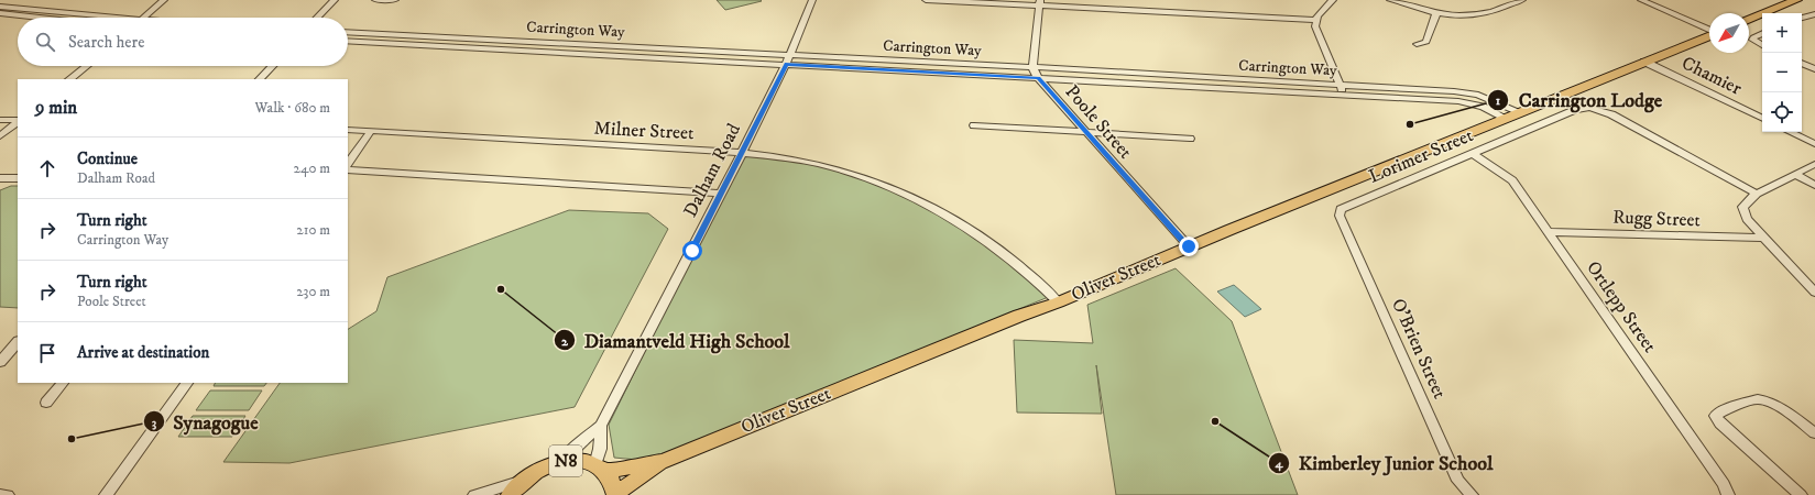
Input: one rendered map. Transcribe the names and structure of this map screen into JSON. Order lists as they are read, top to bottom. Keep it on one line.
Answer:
{"streets":{"highway":["Oliver Street","N8"],"street":["Carrington Way","Chamier","Poole Street","Milner Street","Lorimer Street","Dalham Road","Rugg Street","Ortlepp Street","O'Brien Street"]},"crossings":[["Carrington Way","Poole Street"],["Carrington Way","Dalham Road"],["Carrington Way","Oliver Street"],["Chamier","Oliver Street"],["Poole Street","Oliver Street"],["Milner Street","Dalham Road"],["Milner Street","Oliver Street"],["Lorimer Street","Ortlepp Street"],["Lorimer Street","O'Brien Street"],["Dalham Road","Oliver Street"],["Dalham Road","N8"],["Rugg Street","Ortlepp Street"],["Oliver Street","N8"]],"places":["Carrington Lodge","Diamantveld High School","Kimberley Junior School","Synagogue"],"north":"bottom left","page":{"map_buttons":["+","−"],"search":"Search here","heading":["9 min","Walk · 680 m"],"list":[["Continue","Dalham Road","240 m"],["Turn right","Carrington Way","210 m"],["Turn right","Poole Street","230 m"],"Arrive at destination"]}}
